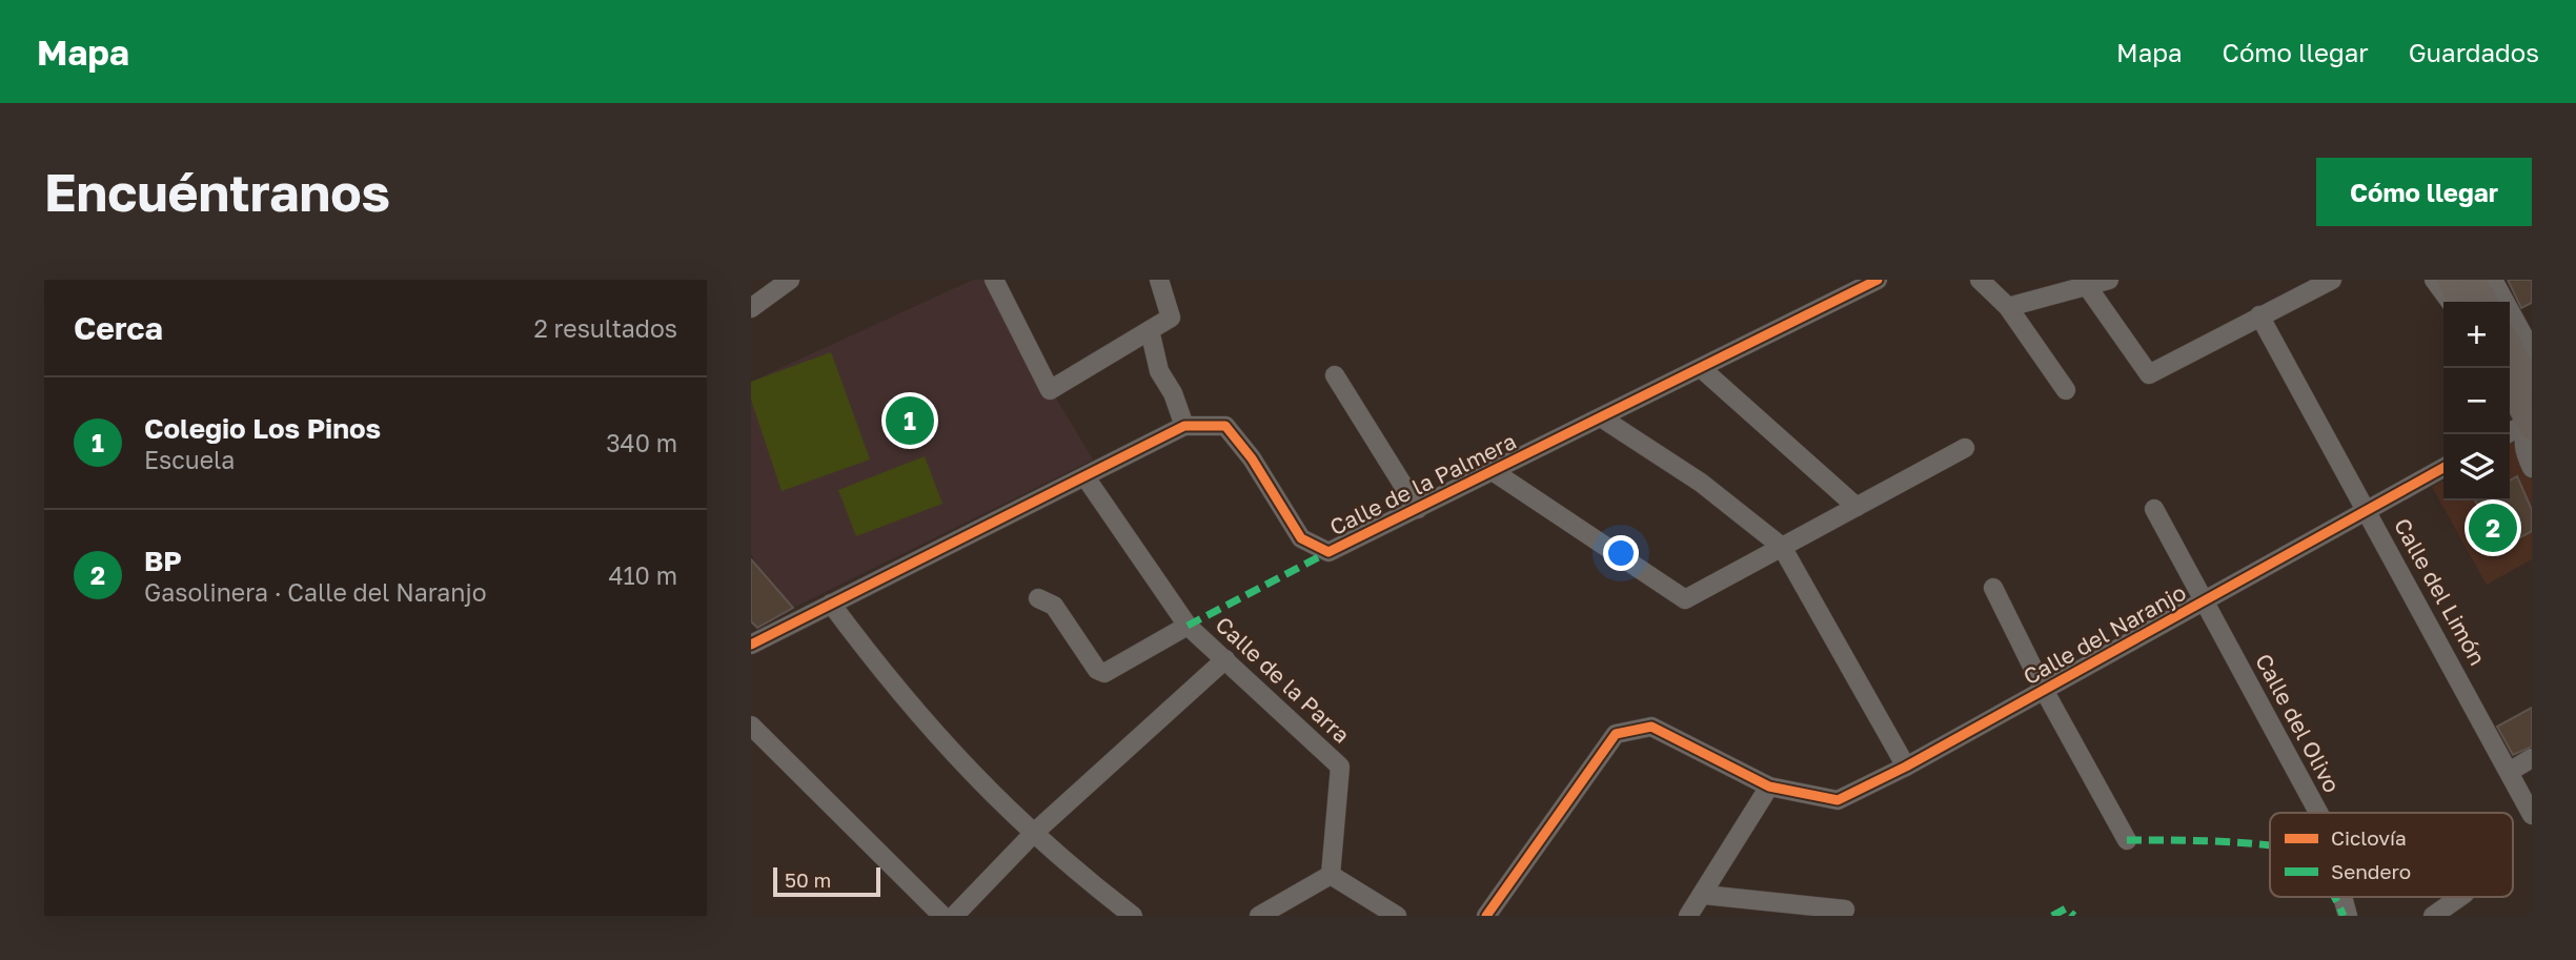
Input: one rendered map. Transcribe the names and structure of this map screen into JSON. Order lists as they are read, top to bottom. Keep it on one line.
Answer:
{"streets":{"street":["Calle de la Palmera","Calle del Limón","Calle del Naranjo","Calle de la Parra","Calle del Olivo"]},"crossings":[["Calle de la Palmera","Calle de la Parra"],["Calle del Limón","Calle del Naranjo"],["Calle del Naranjo","Calle del Olivo"]],"legend":["Ciclovía","Sendero"],"scale_bar":"50 m","page":{"header":"Mapa","nav":["Mapa","Cómo llegar","Guardados"],"buttons":"Cómo llegar","title":"Encuéntranos","heading":["Cerca","2 resultados"],"map_buttons":["+","−"],"list":[{"mark":"1","name":"Colegio Los Pinos","note":"Escuela","value":"340 m"},{"mark":"2","name":"BP","note":"Gasolinera · Calle del Naranjo","value":"410 m"}],"pins":["1","2"],"scale":"50 m"}}
